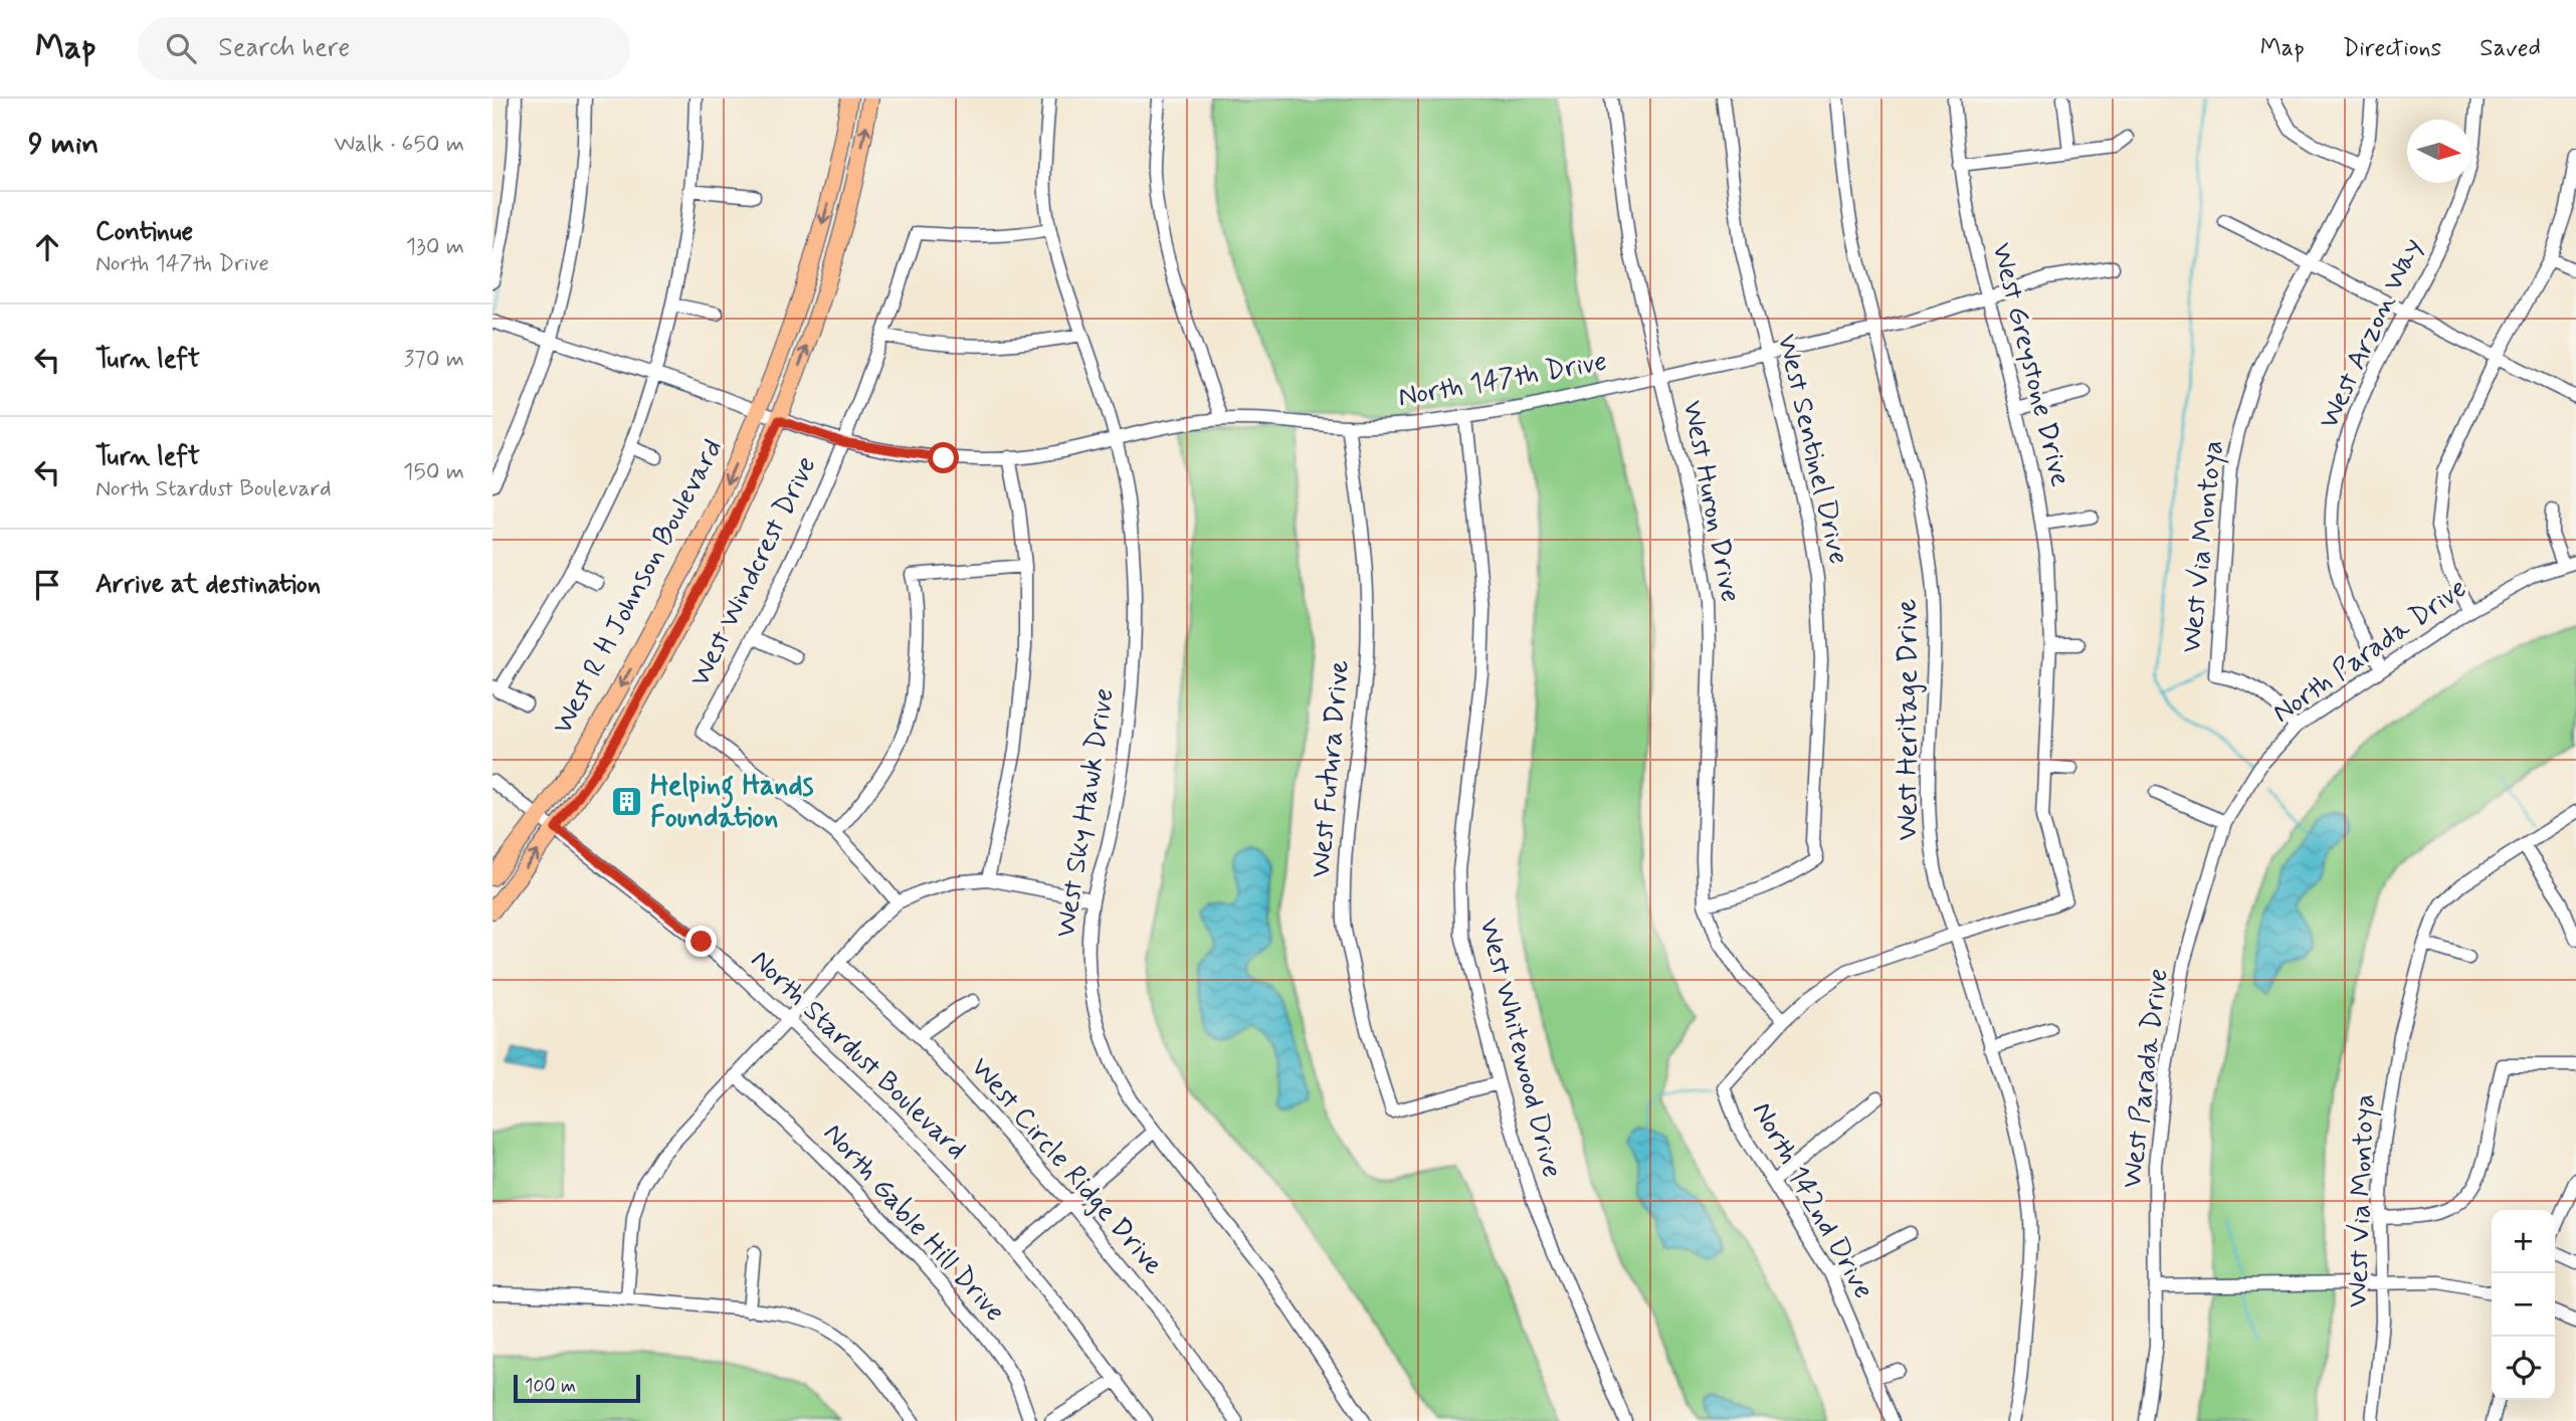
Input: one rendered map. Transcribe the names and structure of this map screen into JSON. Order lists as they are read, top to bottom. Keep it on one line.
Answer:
{"streets":{"main road":["West R H Johnson Boulevard"],"street":["West Arzon Way","West Greystone Drive","North 147th Drive","West Sentinel Drive","West Huron Drive","West Via Montoya","West Windcrest Drive","North Parada Drive","West Heritage Drive","West Futura Drive","West Sky Hawk Drive","West Whitewood Drive","North Stardust Boulevard","West Parada Drive","West Circle Ridge Drive","North 142nd Drive","North Gable Hill Drive"]},"crossings":[["West Arzon Way","North Parada Drive"],["West Greystone Drive","North 147th Drive"],["West Greystone Drive","West Heritage Drive"],["North 147th Drive","West Sentinel Drive"],["North 147th Drive","West Huron Drive"],["North 147th Drive","West Windcrest Drive"],["North 147th Drive","West R H Johnson Boulevard"],["North 147th Drive","West Heritage Drive"],["North 147th Drive","West Futura Drive"],["North 147th Drive","West Sky Hawk Drive"],["North 147th Drive","West Whitewood Drive"],["West Sentinel Drive","West Huron Drive"],["West Huron Drive","North 142nd Drive"],["West Via Montoya","North Parada Drive"],["West Windcrest Drive","West Sky Hawk Drive"],["West R H Johnson Boulevard","North Stardust Boulevard"],["North Parada Drive","West Parada Drive"],["West Futura Drive","West Whitewood Drive"]],"places":{"building":["Helping Hands Foundation"]},"scale_bar":"100 m","north":"right","page":{"header":"Map","search":"Search here","nav":["Map","Directions","Saved"],"heading":["9 min","Walk · 650 m"],"list":[["Continue","North 147th Drive","130 m"],["Turn left","370 m"],["Turn left","North Stardust Boulevard","150 m"],"Arrive at destination"],"map_buttons":["+","−"],"scale":"100 m"}}
